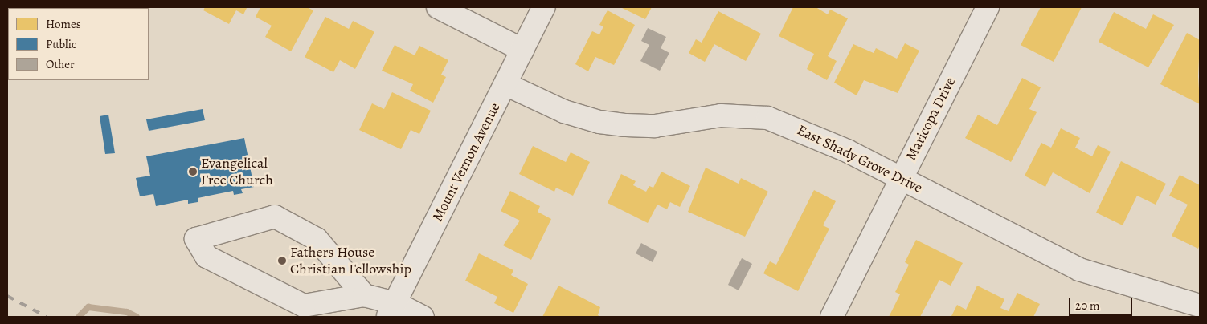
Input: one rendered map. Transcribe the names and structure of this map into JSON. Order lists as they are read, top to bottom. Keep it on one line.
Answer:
{"streets":{"street":["Maricopa Drive","East Shady Grove Drive","Mount Vernon Avenue"]},"crossings":[["Maricopa Drive","East Shady Grove Drive"],["East Shady Grove Drive","Mount Vernon Avenue"]],"places":["Evangelical Free Church","Fathers House Christian Fellowship"],"legend":["Homes","Public","Other"],"scale_bar":"20 m"}
